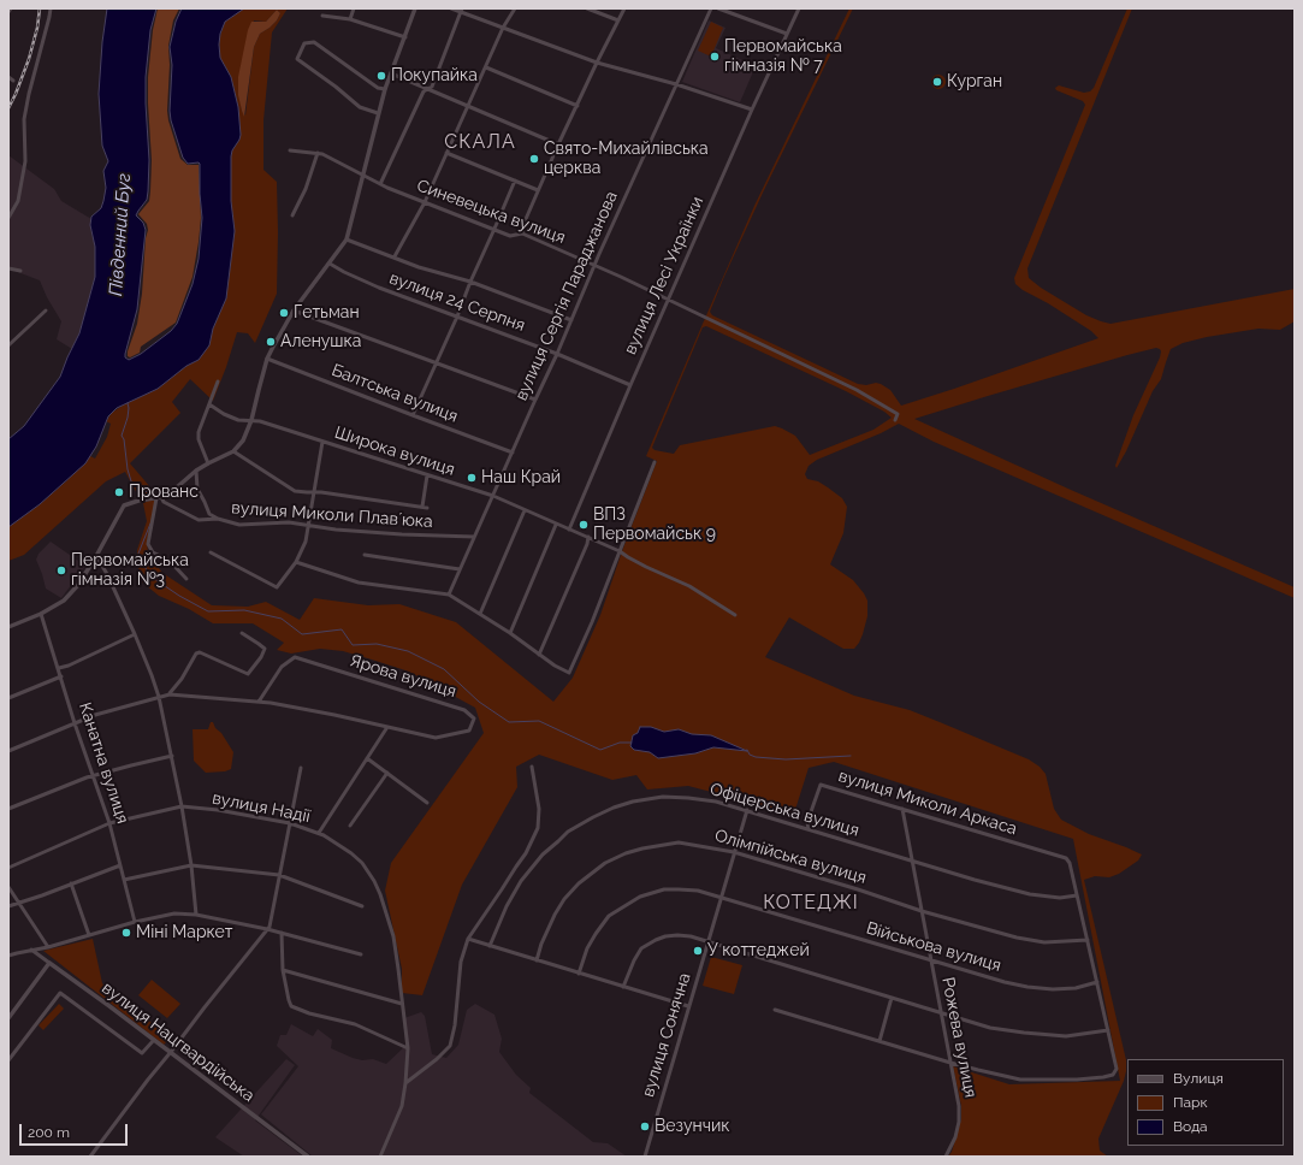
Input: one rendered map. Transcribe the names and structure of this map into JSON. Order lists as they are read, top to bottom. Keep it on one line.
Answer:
{"streets":{"street":["Синевецька вулиця","вулиця Лесі Українки","вулиця Сергія Параджанова","вулиця 24 Серпня","Балтська вулиця","Широка вулиця","вулиця Миколи Плавʼюка","Ярова вулиця","Канатна вулиця","вулиця Миколи Аркаса","вулиця Надії","Офіцерська вулиця","Олімпійська вулиця","Військова вулиця","вулиця Сонячна","Рожева вулиця","вулиця Нацгвардійська"]},"crossings":[["Синевецька вулиця","вулиця Лесі Українки"],["Синевецька вулиця","вулиця Сергія Параджанова"],["вулиця Лесі Українки","вулиця 24 Серпня"],["вулиця Лесі Українки","Широка вулиця"],["вулиця Сергія Параджанова","вулиця 24 Серпня"],["вулиця Сергія Параджанова","Балтська вулиця"],["вулиця Сергія Параджанова","Широка вулиця"],["вулиця Сергія Параджанова","вулиця Миколи Плавʼюка"],["Канатна вулиця","вулиця Надії"],["вулиця Миколи Аркаса","Офіцерська вулиця"],["вулиця Миколи Аркаса","Рожева вулиця"],["Офіцерська вулиця","вулиця Сонячна"],["Офіцерська вулиця","Рожева вулиця"],["Олімпійська вулиця","вулиця Сонячна"],["Олімпійська вулиця","Рожева вулиця"],["Військова вулиця","вулиця Сонячна"],["Військова вулиця","Рожева вулиця"]],"districts":["СКАЛА","КОТЕДЖІ"],"water":["Південний Буг"],"places":["Первомайська гімназія № 7","Покупайка","Курган","Свято-Михайлівська церква","Гетьман","Аленушка","Наш Край","Прованс","ВПЗ Первомайськ 9","Первомайська гімназія №3","Міні Маркет","У коттеджей","Везунчик"],"legend":["Вулиця","Парк","Вода"],"scale_bar":"200 m"}
